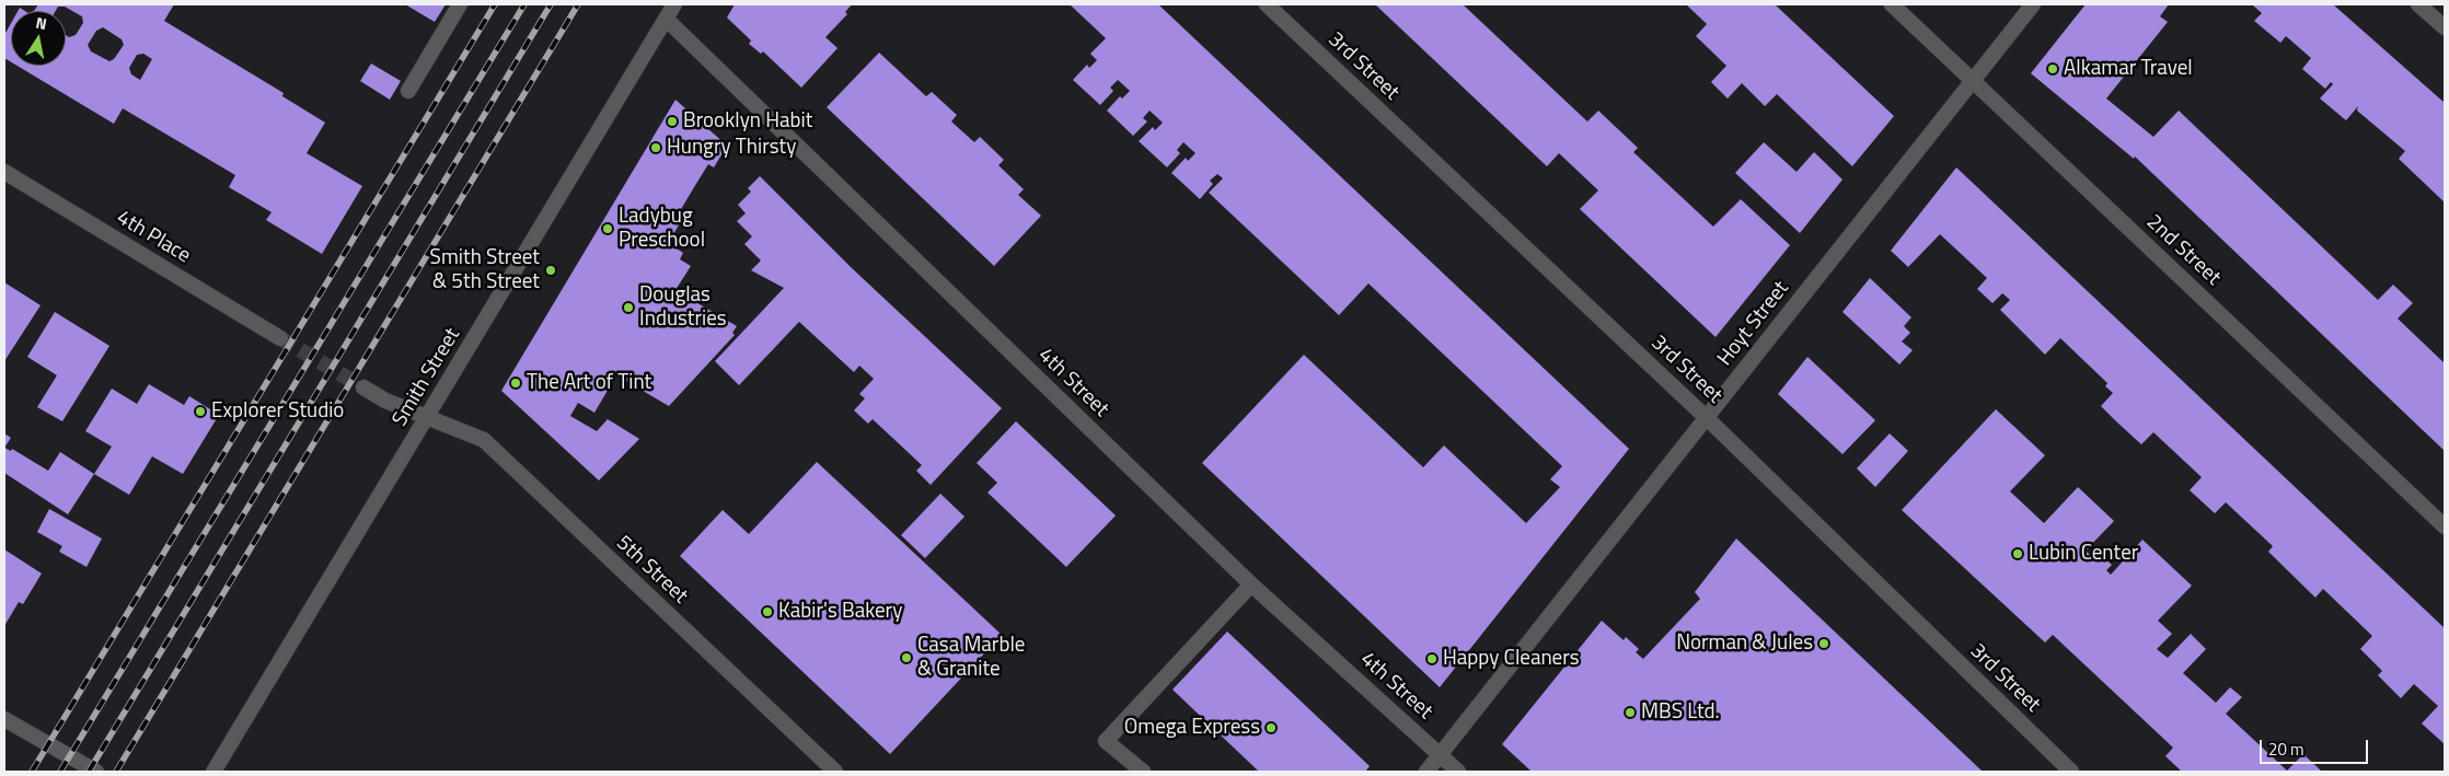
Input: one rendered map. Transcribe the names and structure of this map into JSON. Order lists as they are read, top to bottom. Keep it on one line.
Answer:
{"streets":{"street":["3rd Street","4th Place","2nd Street","Hoyt Street","Smith Street","4th Street","5th Street"]},"crossings":[["3rd Street","Hoyt Street"],["2nd Street","Hoyt Street"],["Hoyt Street","4th Street"],["Smith Street","4th Street"],["Smith Street","5th Street"]],"places":["Alkamar Travel","Brooklyn Habit","Hungry Thirsty","Ladybug Preschool","Smith Street & 5th Street","Douglas Industries","The Art of Tint","Explorer Studio","Lubin Center","Kabir's Bakery","Norman & Jules","Casa Marble & Granite","Happy Cleaners","MBS Ltd.","Omega Express"],"scale_bar":"20 m","north":"top"}
